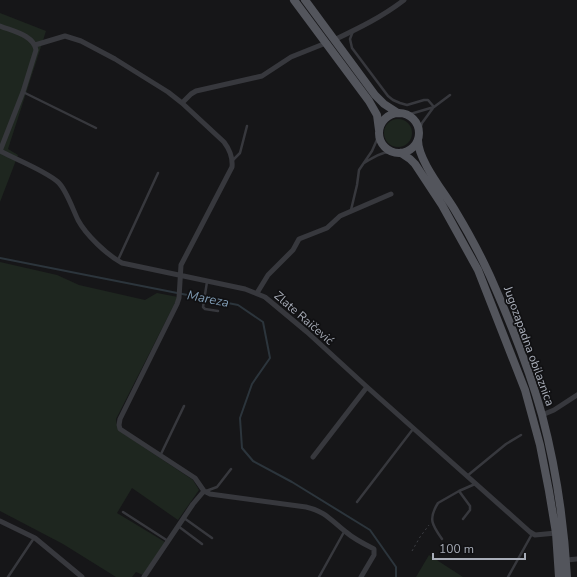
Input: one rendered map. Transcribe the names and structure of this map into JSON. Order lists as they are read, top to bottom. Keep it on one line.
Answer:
{"streets":{"main road":["Jugozapadna obilaznica"],"street":["Zlate Raičević"]},"water":["Mareza"],"scale_bar":"100 m"}
